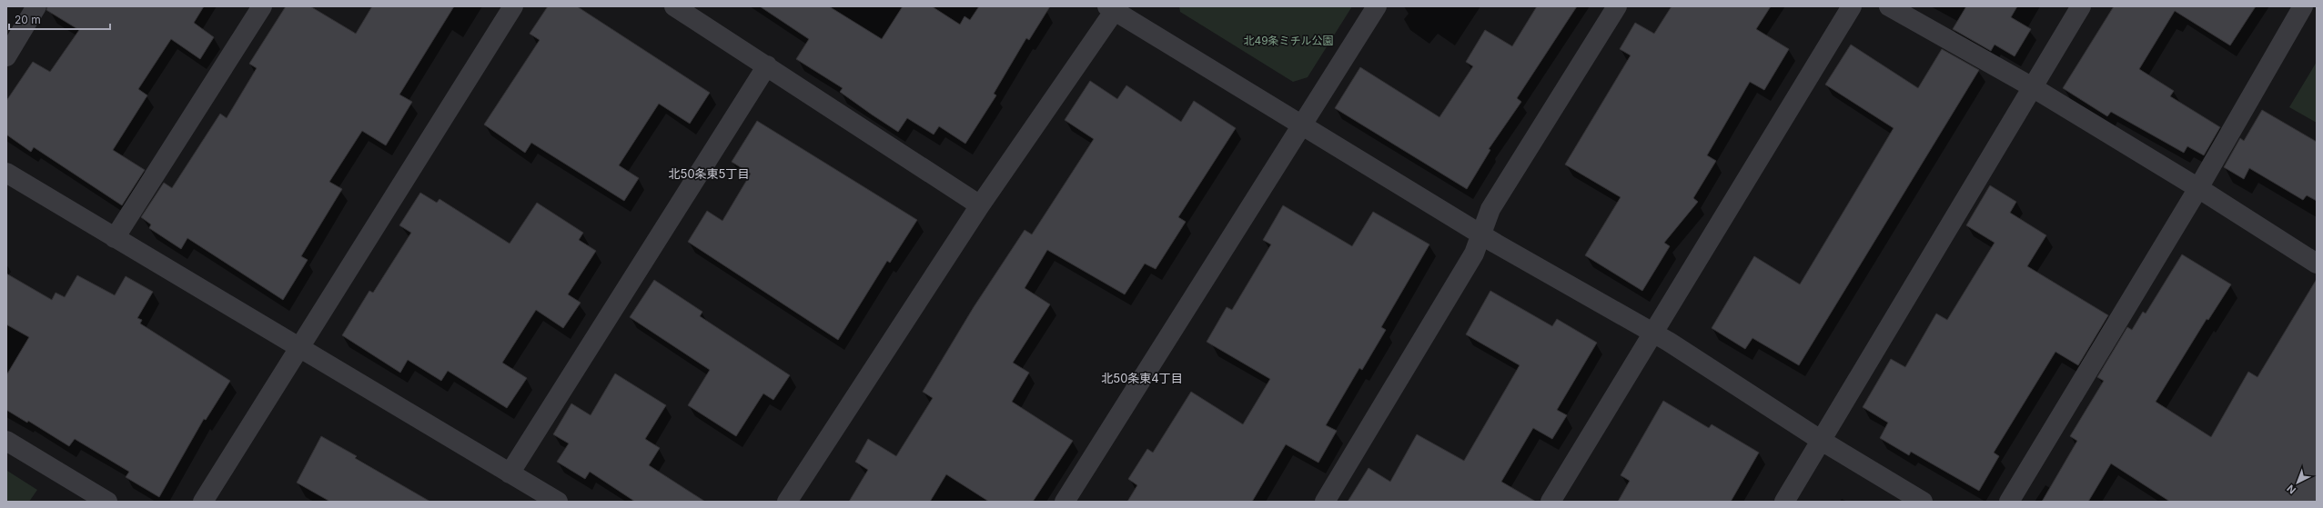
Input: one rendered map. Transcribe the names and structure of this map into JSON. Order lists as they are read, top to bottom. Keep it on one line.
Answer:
{"districts":["北50条東5丁目","北50条東4丁目"],"parks":["北49条ミチル公園"],"scale_bar":"20 m","north":"bottom left"}
